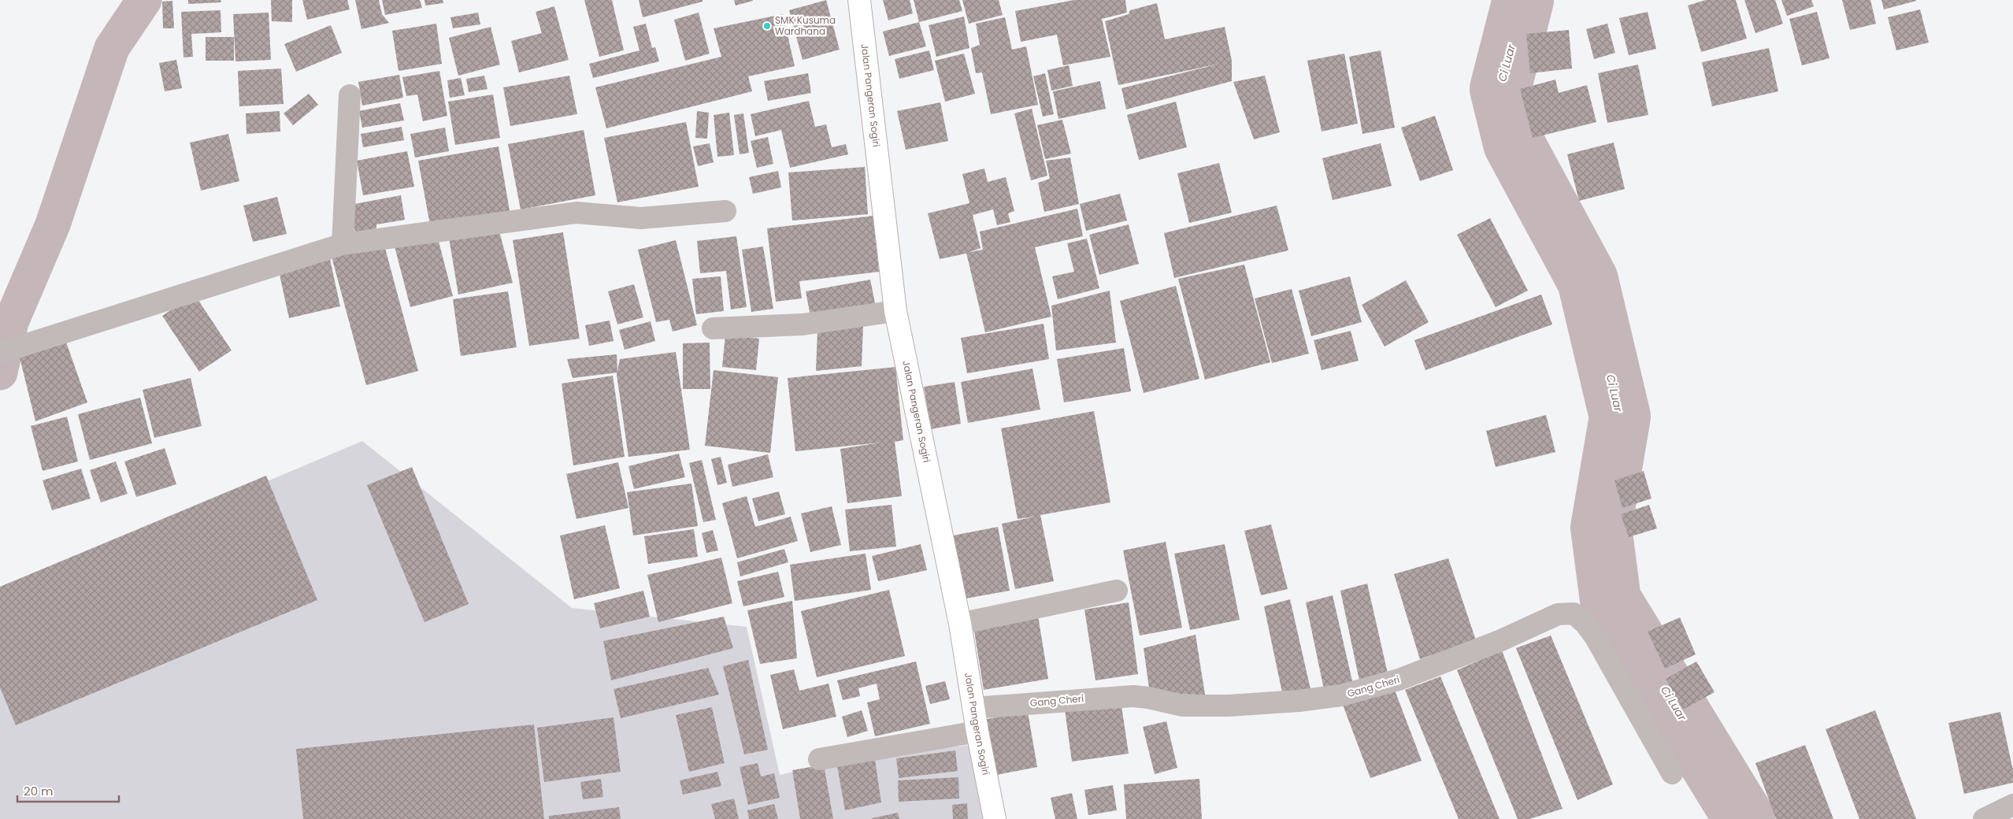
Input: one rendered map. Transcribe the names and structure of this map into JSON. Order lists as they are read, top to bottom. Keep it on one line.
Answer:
{"streets":{"street":["Jalan Pangeran Sogiri","Gang Cheri"]},"crossings":[["Jalan Pangeran Sogiri","Gang Cheri"]],"water":["Ci Luar"],"places":["SMK Kusuma Wardhana"],"scale_bar":"20 m"}
